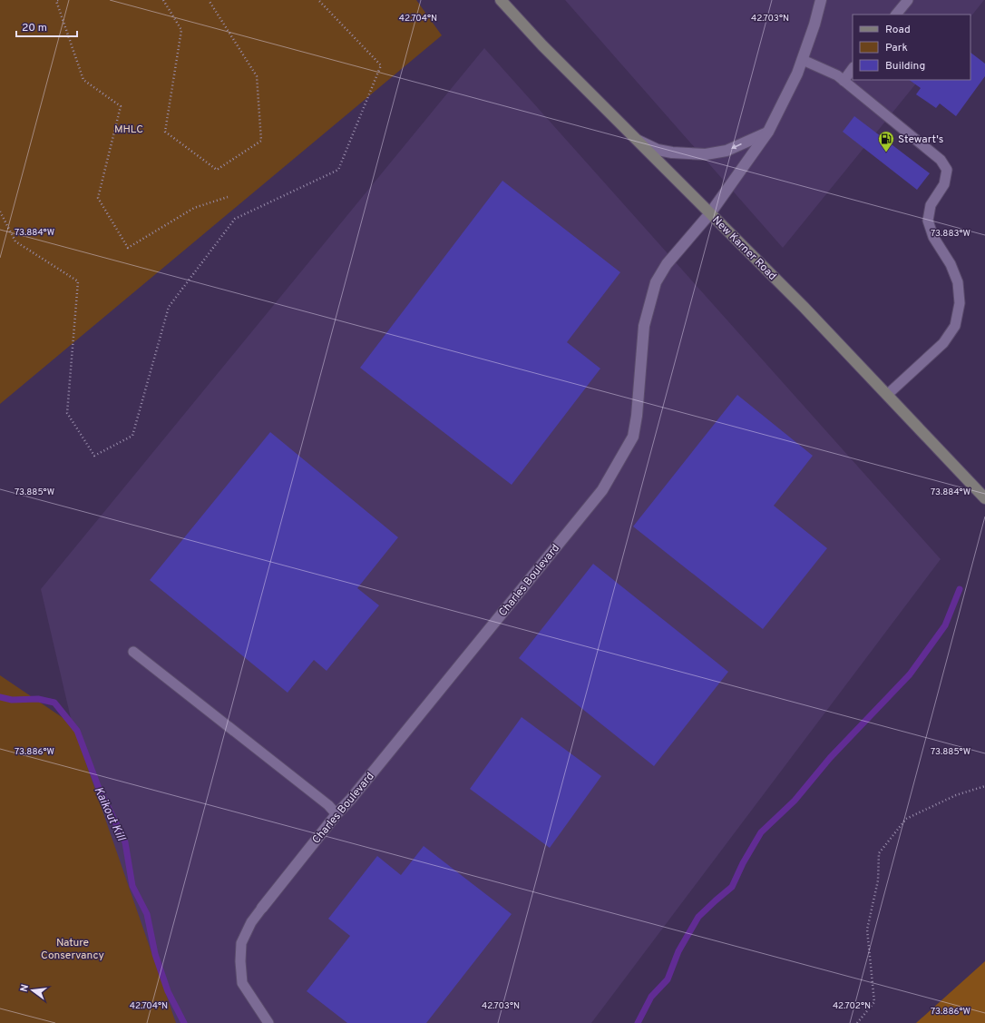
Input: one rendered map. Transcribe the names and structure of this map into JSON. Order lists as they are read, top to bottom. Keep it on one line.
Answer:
{"streets":{"main road":["New Karner Road"],"street":["Charles Boulevard"]},"crossings":[["New Karner Road","Charles Boulevard"]],"water":["Kaikout Kill"],"parks":["MHLC","Nature Conservancy"],"places":{"fuel station":["Stewart's"]},"legend":["Road","Park","Building"],"scale_bar":"20 m","north":"left","coordinates":["42.704°N","42.703°N","73.884°W","73.883°W","73.885°W","73.886°W","42.702°N"]}
